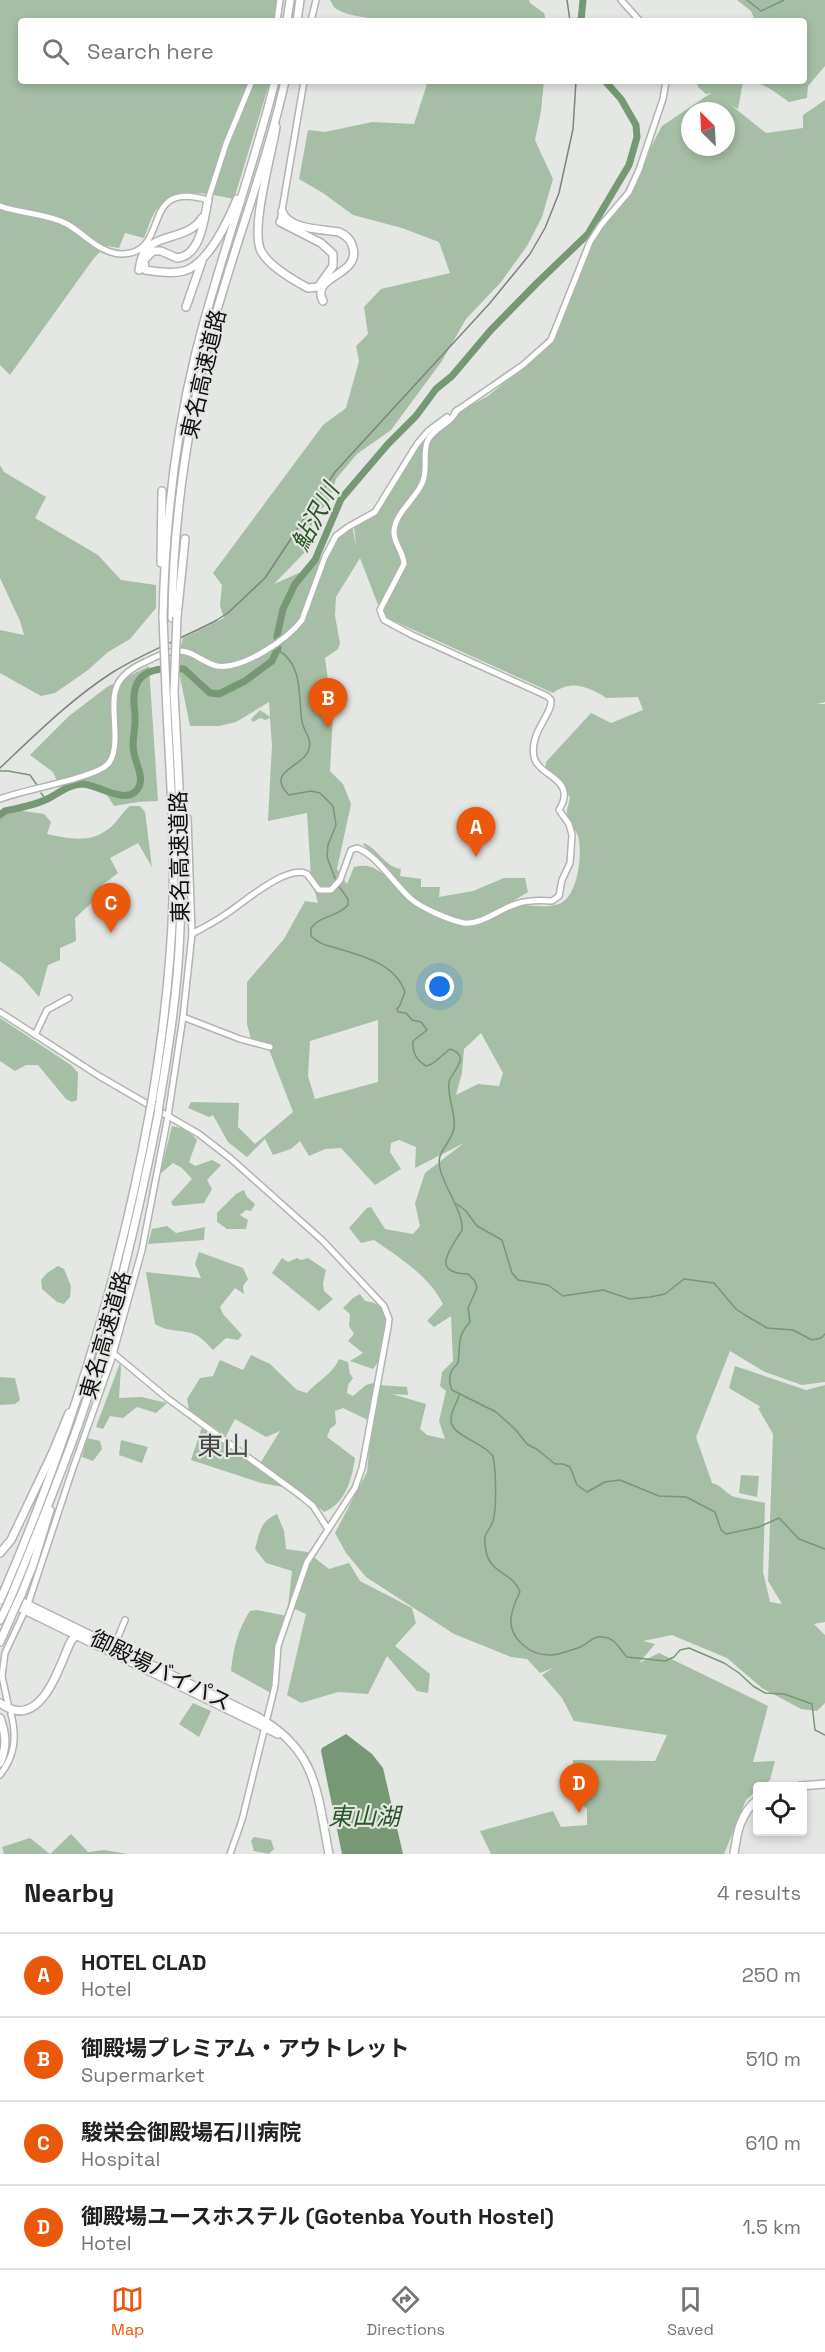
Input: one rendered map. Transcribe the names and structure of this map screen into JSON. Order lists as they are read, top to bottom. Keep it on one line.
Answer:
{"streets":{"highway":["東名高速道路","御殿場バイパス"]},"crossings":[["東名高速道路","御殿場バイパス"]],"districts":["東山"],"water":["鮎沢川","東山湖"],"north":"top left","page":{"search":"Search here","pins":["B","A","C","D"],"heading":["Nearby","4 results"],"list":[{"mark":"A","name":"HOTEL CLAD","note":"Hotel","value":"250 m"},{"mark":"B","name":"御殿場プレミアム・アウトレット","note":"Supermarket","value":"510 m"},{"mark":"C","name":"駿栄会御殿場石川病院","note":"Hospital","value":"610 m"},{"mark":"D","name":"御殿場ユースホステル (Gotenba Youth Hostel)","note":"Hotel","value":"1.5 km"}],"nav":["Map","Directions","Saved"]}}
